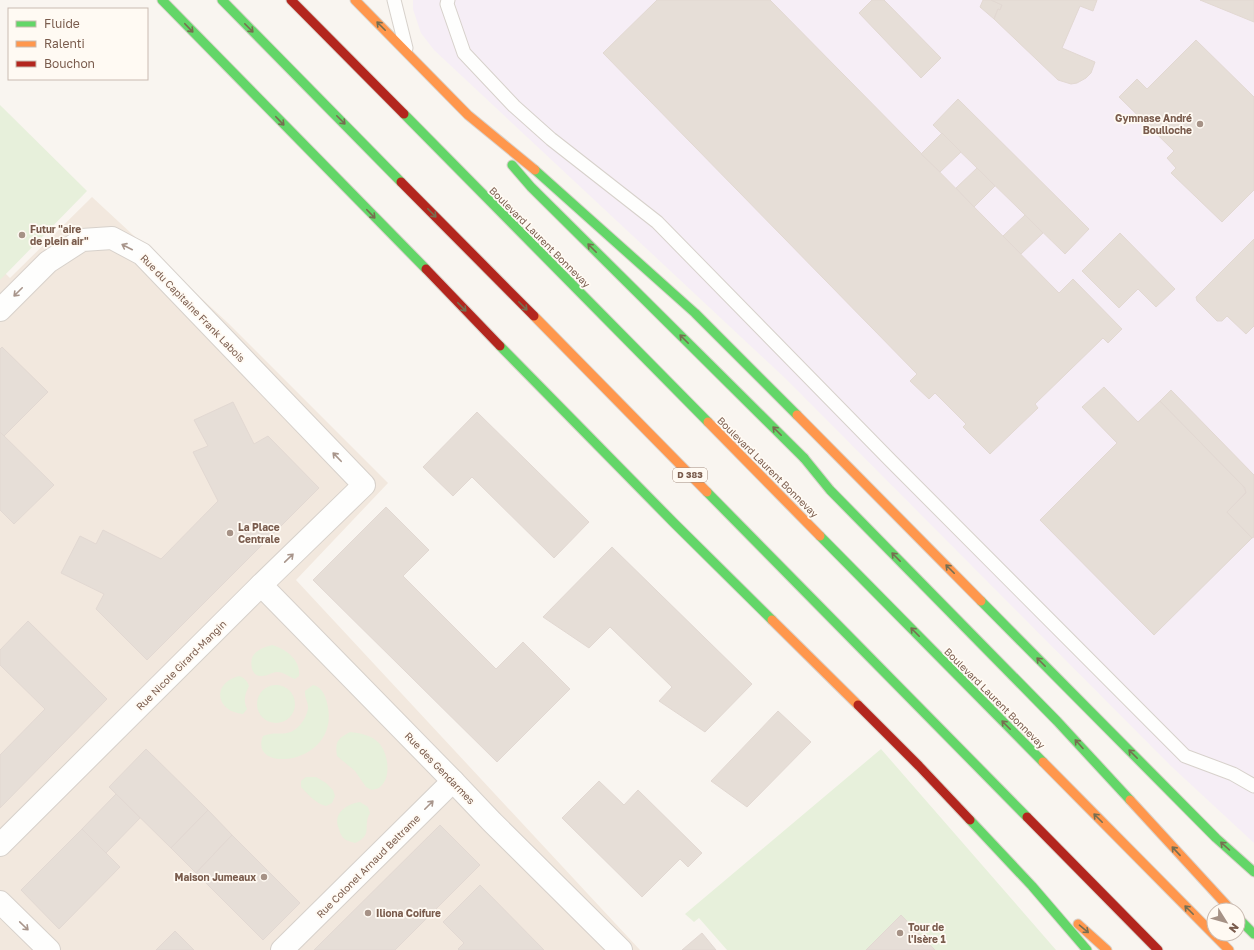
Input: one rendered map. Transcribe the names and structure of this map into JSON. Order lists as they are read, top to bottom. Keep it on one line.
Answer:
{"streets":{"main road":["Boulevard Laurent Bonnevay","D 383"],"street":["Rue du Capitaine Frank Labois","Rue Nicole Girard-Mangin","Rue des Gendarmes","Rue Colonel Arnaud Beltrame"]},"crossings":[["Rue du Capitaine Frank Labois","Rue Nicole Girard-Mangin"],["Rue Nicole Girard-Mangin","Rue des Gendarmes"],["Rue des Gendarmes","Rue Colonel Arnaud Beltrame"]],"one_way":["Rue du Capitaine Frank Labois","Rue Colonel Arnaud Beltrame"],"places":["Gymnase André Boulloche","Futur \"aire de plein air\"","La Place Centrale","Maison Jumeaux","Iliona Coifure","Tour de l'Isère 1"],"legend":["Fluide","Ralenti","Bouchon"],"north":"bottom right"}
